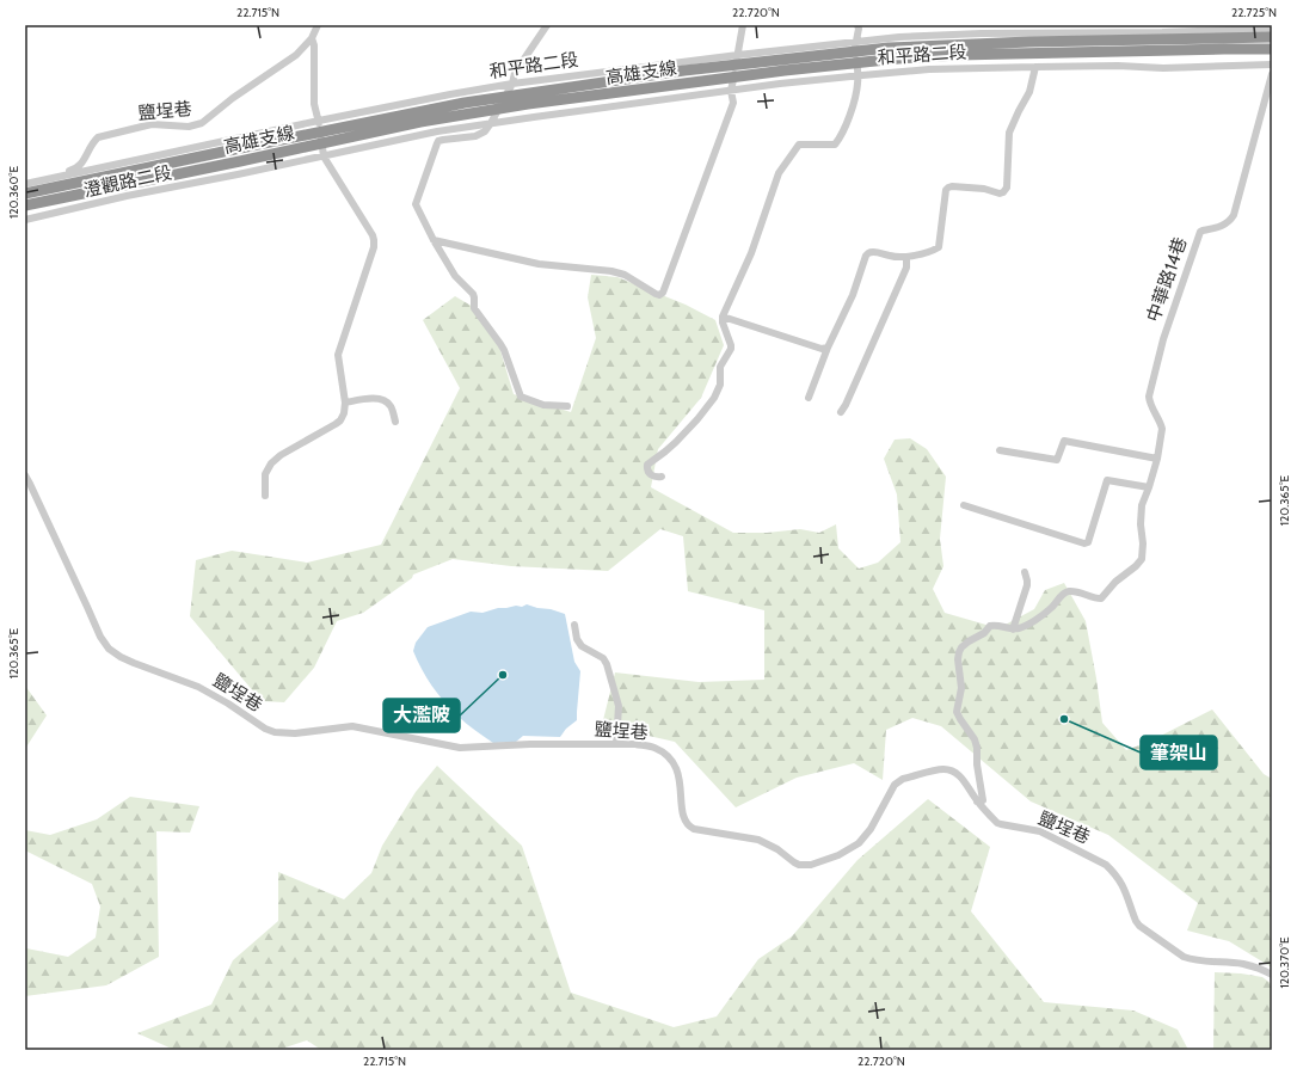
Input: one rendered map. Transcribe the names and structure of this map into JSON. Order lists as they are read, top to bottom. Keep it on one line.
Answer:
{"streets":{"highway":["高雄支線"],"street":["和平路二段","鹽埕巷","澄觀路二段","中華路14巷"]},"crossings":[["和平路二段","澄觀路二段"],["鹽埕巷","澄觀路二段"]],"places":["大濫陂","筆架山"],"coordinates":["22.715°N","22.720°N","22.725°N","120.360°E","120.365°E","120.370°E"]}
